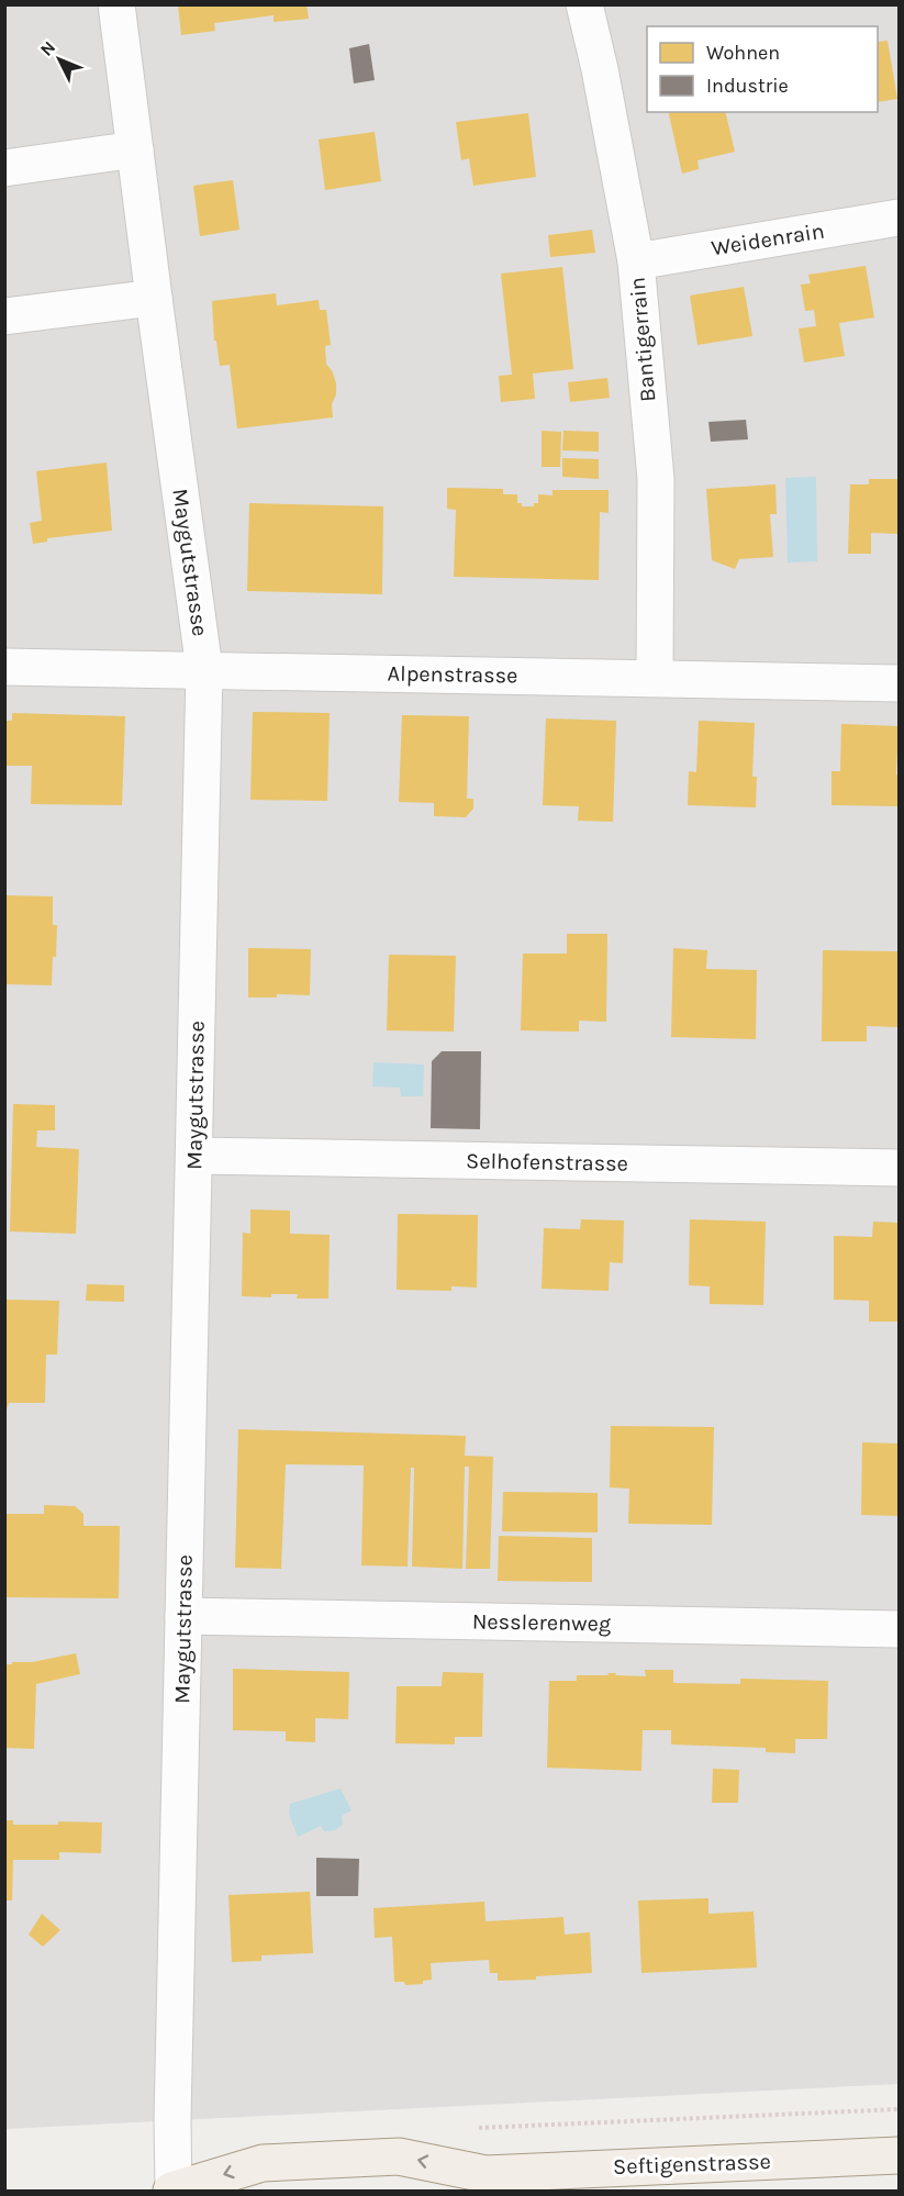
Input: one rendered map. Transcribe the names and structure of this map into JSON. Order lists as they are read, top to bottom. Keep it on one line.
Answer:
{"streets":{"main road":["Seftigenstrasse"],"street":["Weidenrain","Bantigerrain","Maygutstrasse","Alpenstrasse","Selhofenstrasse","Nesslerenweg"]},"crossings":[["Weidenrain","Bantigerrain"],["Bantigerrain","Alpenstrasse"],["Maygutstrasse","Alpenstrasse"],["Maygutstrasse","Selhofenstrasse"],["Maygutstrasse","Nesslerenweg"],["Maygutstrasse","Seftigenstrasse"]],"one_way":["Seftigenstrasse"],"legend":["Wohnen","Industrie"],"north":"top left"}
